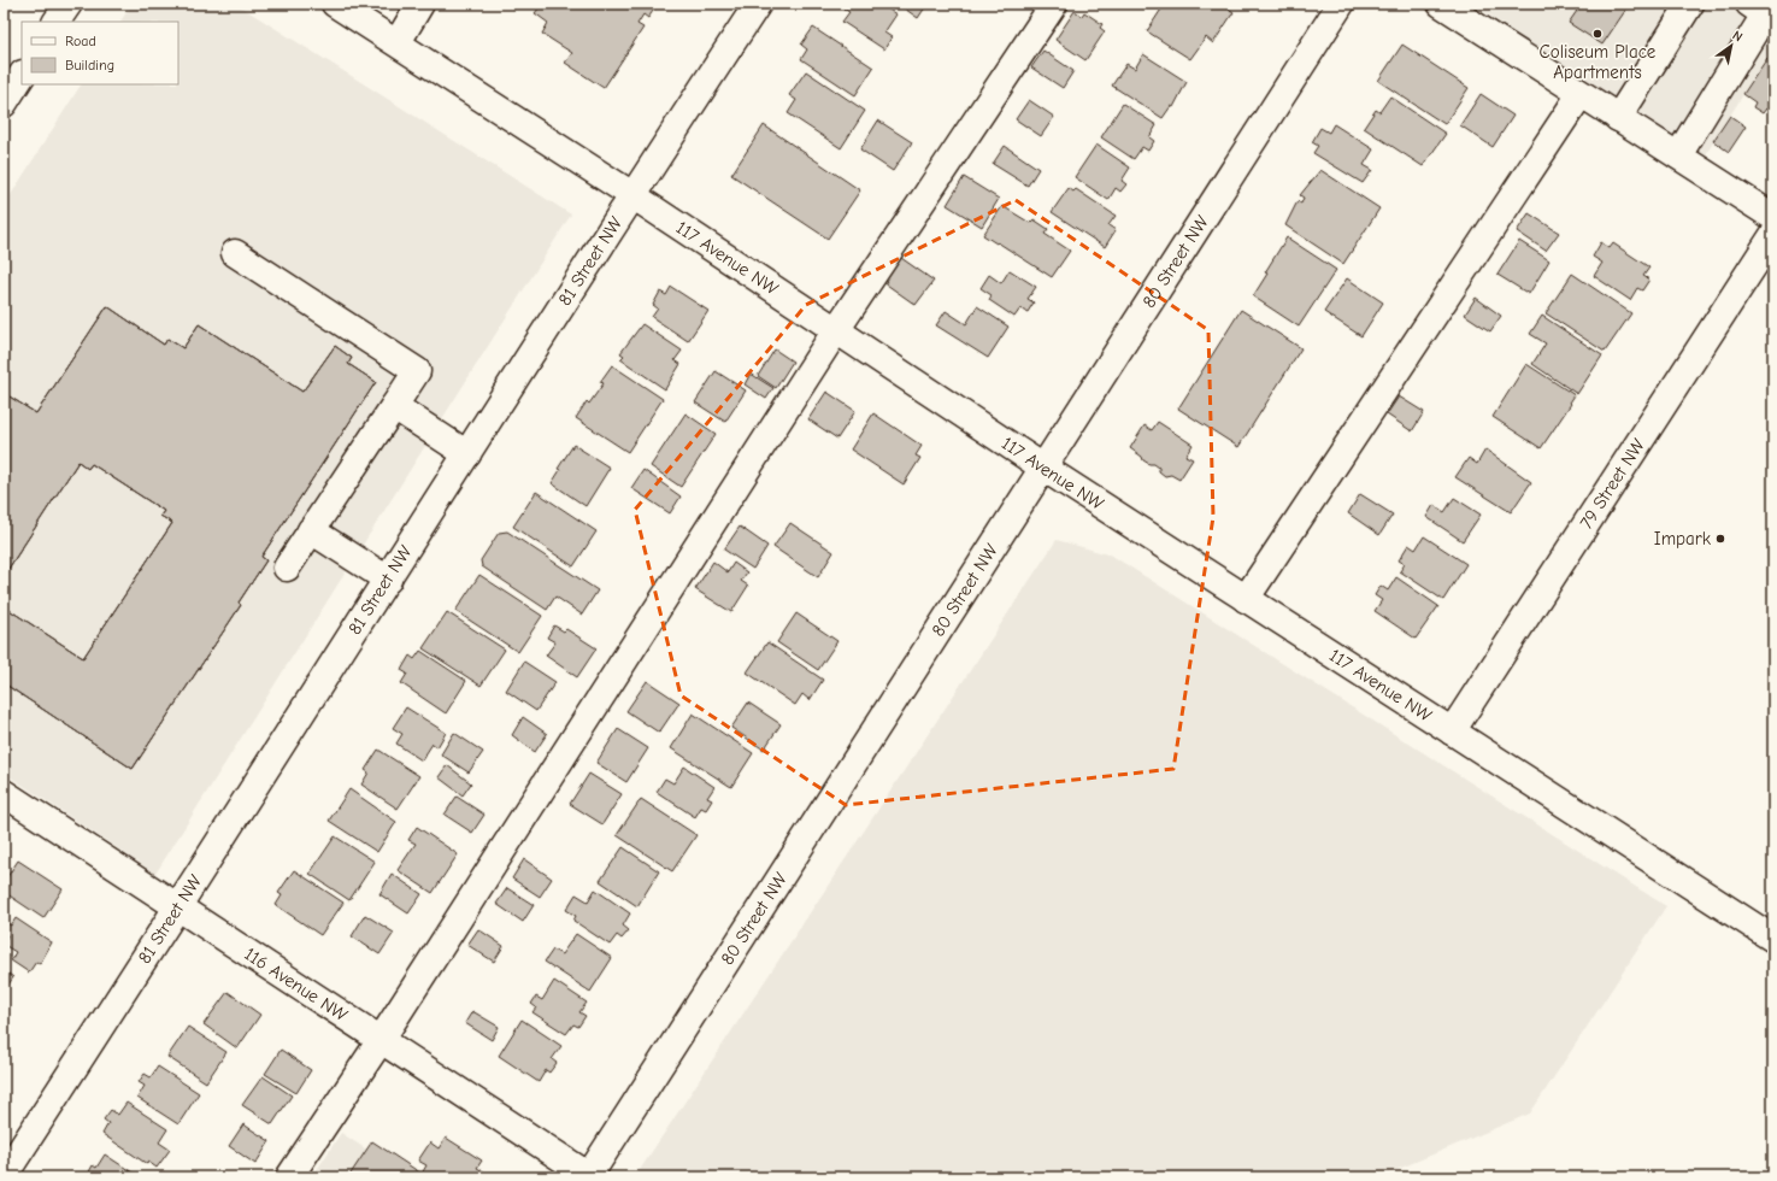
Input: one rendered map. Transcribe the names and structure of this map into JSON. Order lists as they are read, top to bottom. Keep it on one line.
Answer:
{"streets":{"street":["117 Avenue NW","81 Street NW","80 Street NW","79 Street NW","116 Avenue NW"]},"crossings":[["117 Avenue NW","81 Street NW"],["117 Avenue NW","80 Street NW"],["117 Avenue NW","79 Street NW"],["81 Street NW","116 Avenue NW"],["80 Street NW","116 Avenue NW"]],"places":["Coliseum Place Apartments","Impark"],"legend":["Road","Building"],"north":"top right"}
